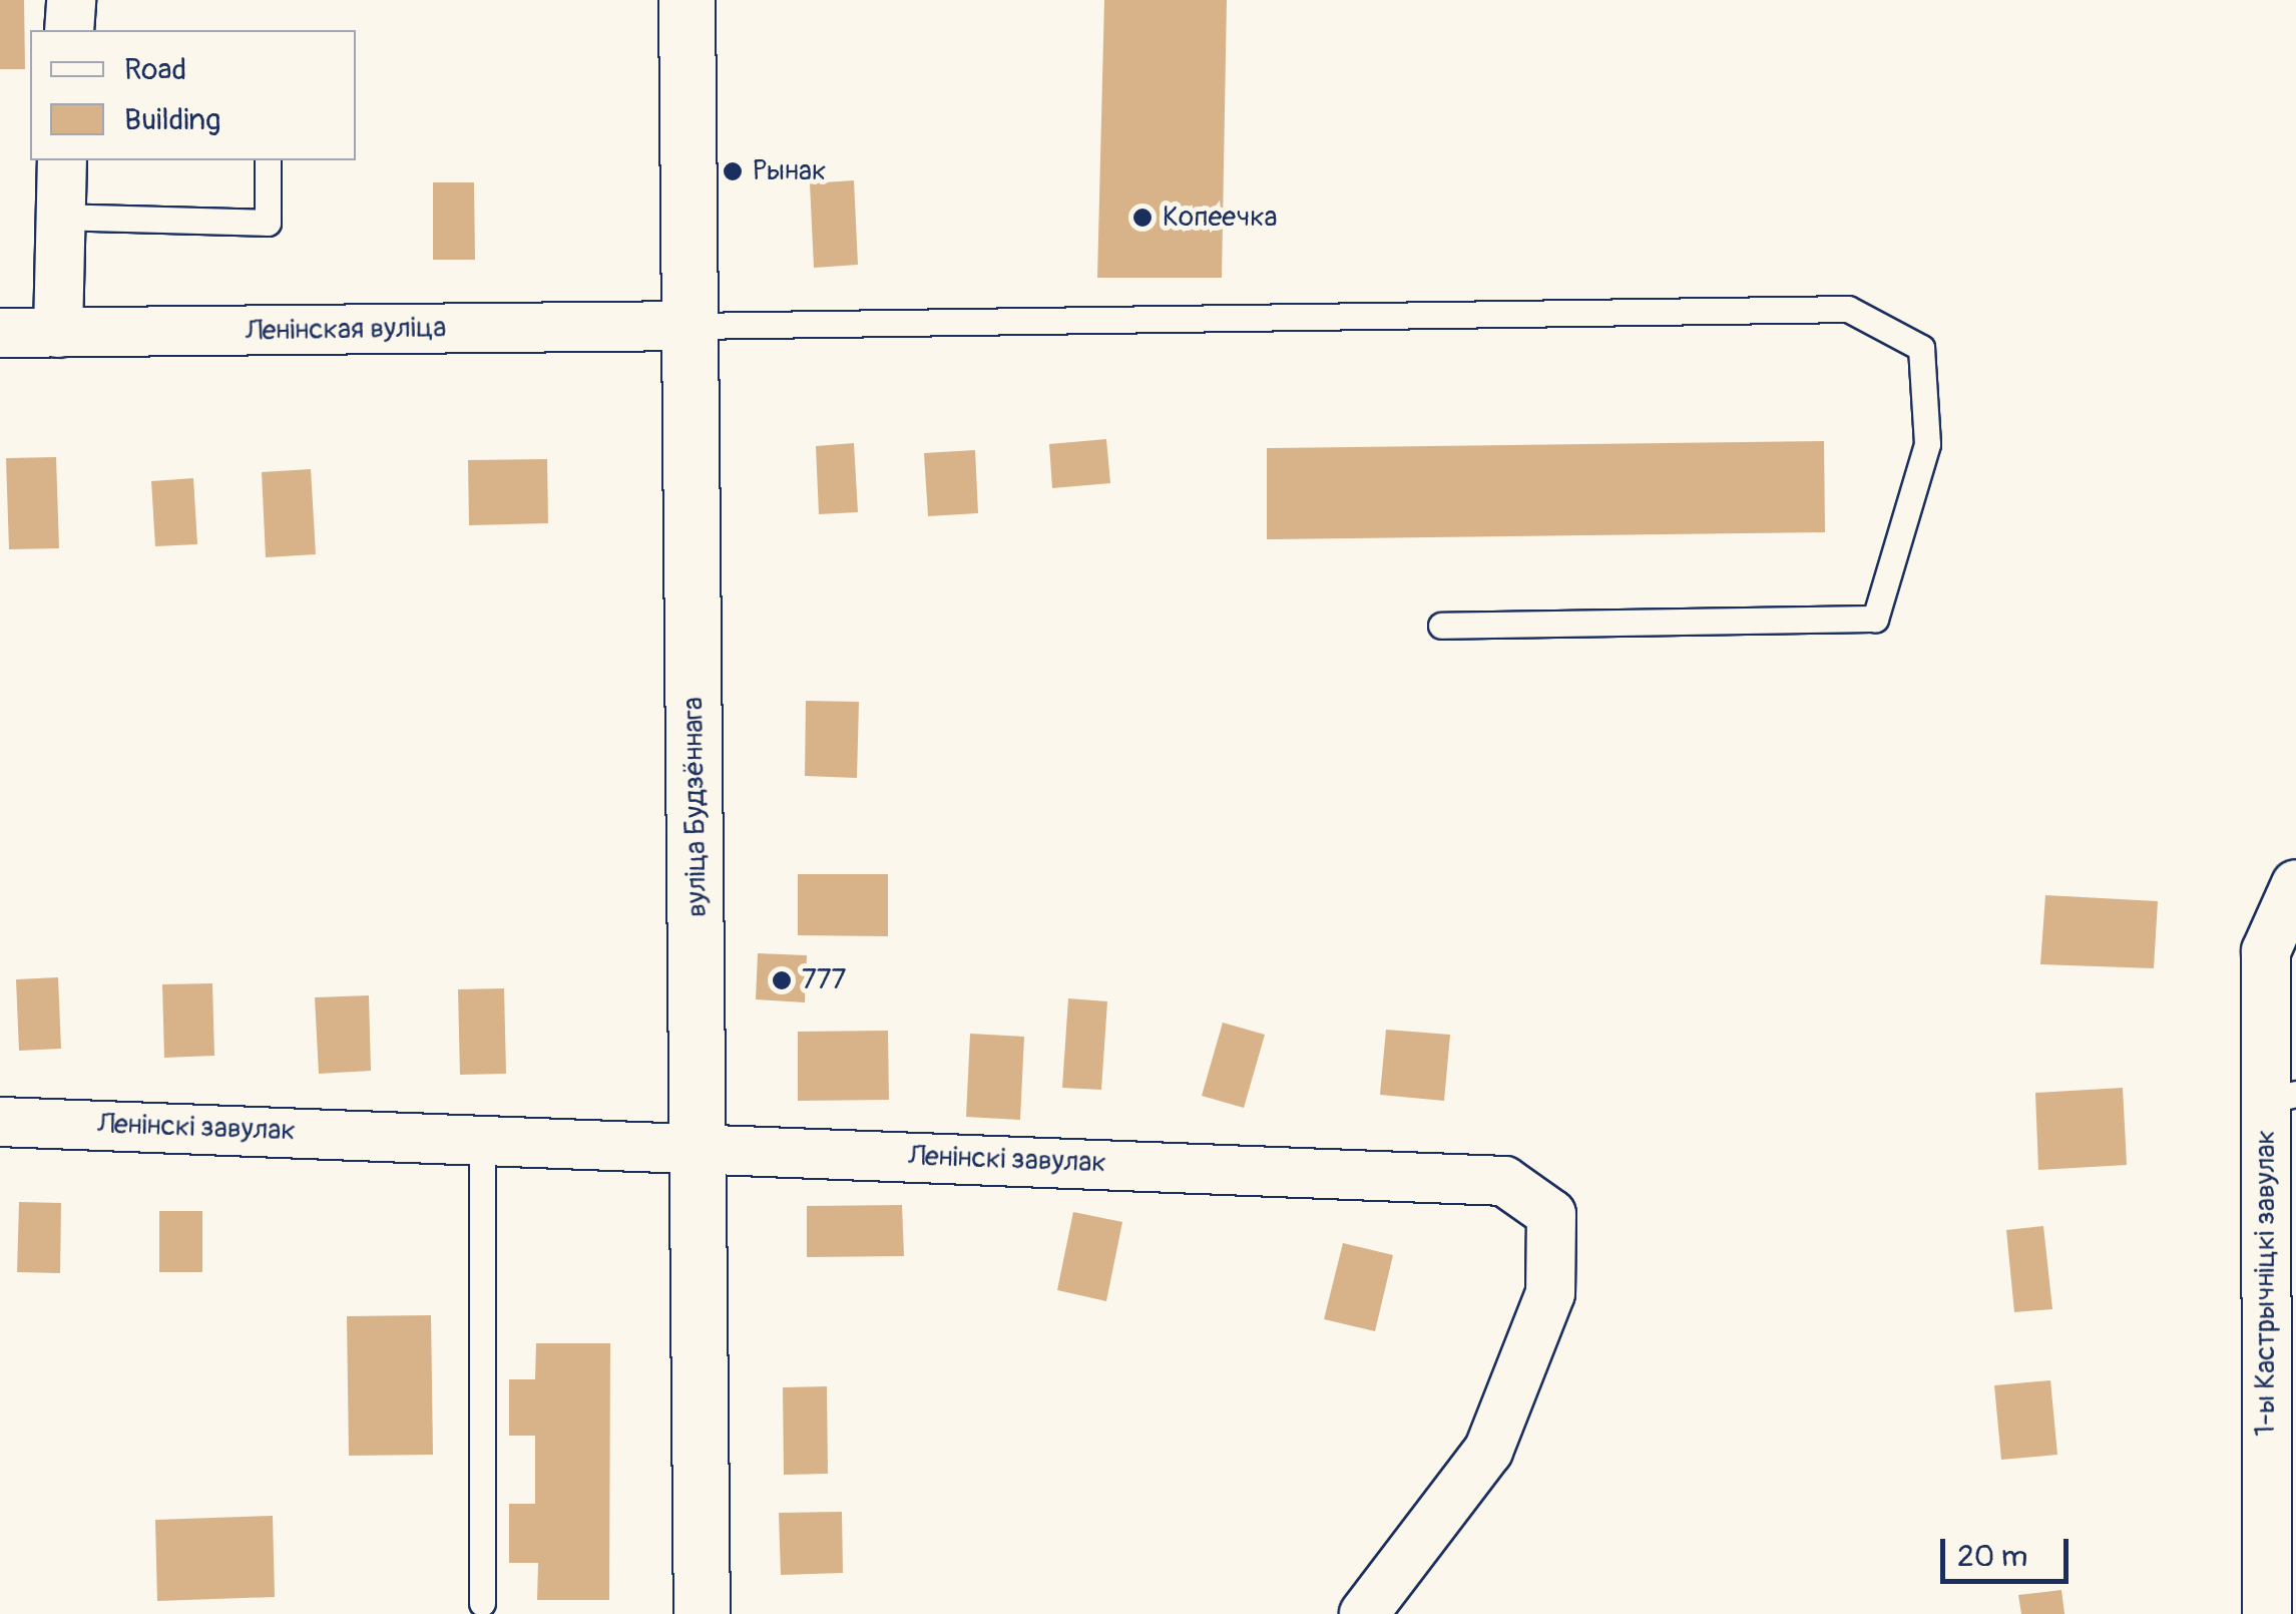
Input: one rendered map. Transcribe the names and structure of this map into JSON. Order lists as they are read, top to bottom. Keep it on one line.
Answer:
{"streets":{"street":["Ленінская вуліца","вуліца Будзённага","Ленінскі завулак","1-ы Кастрычніцкі завулак"]},"crossings":[["Ленінская вуліца","вуліца Будзённага"],["вуліца Будзённага","Ленінскі завулак"]],"places":["Рынак","Копеечка","777"],"legend":["Road","Building"],"scale_bar":"20 m"}
